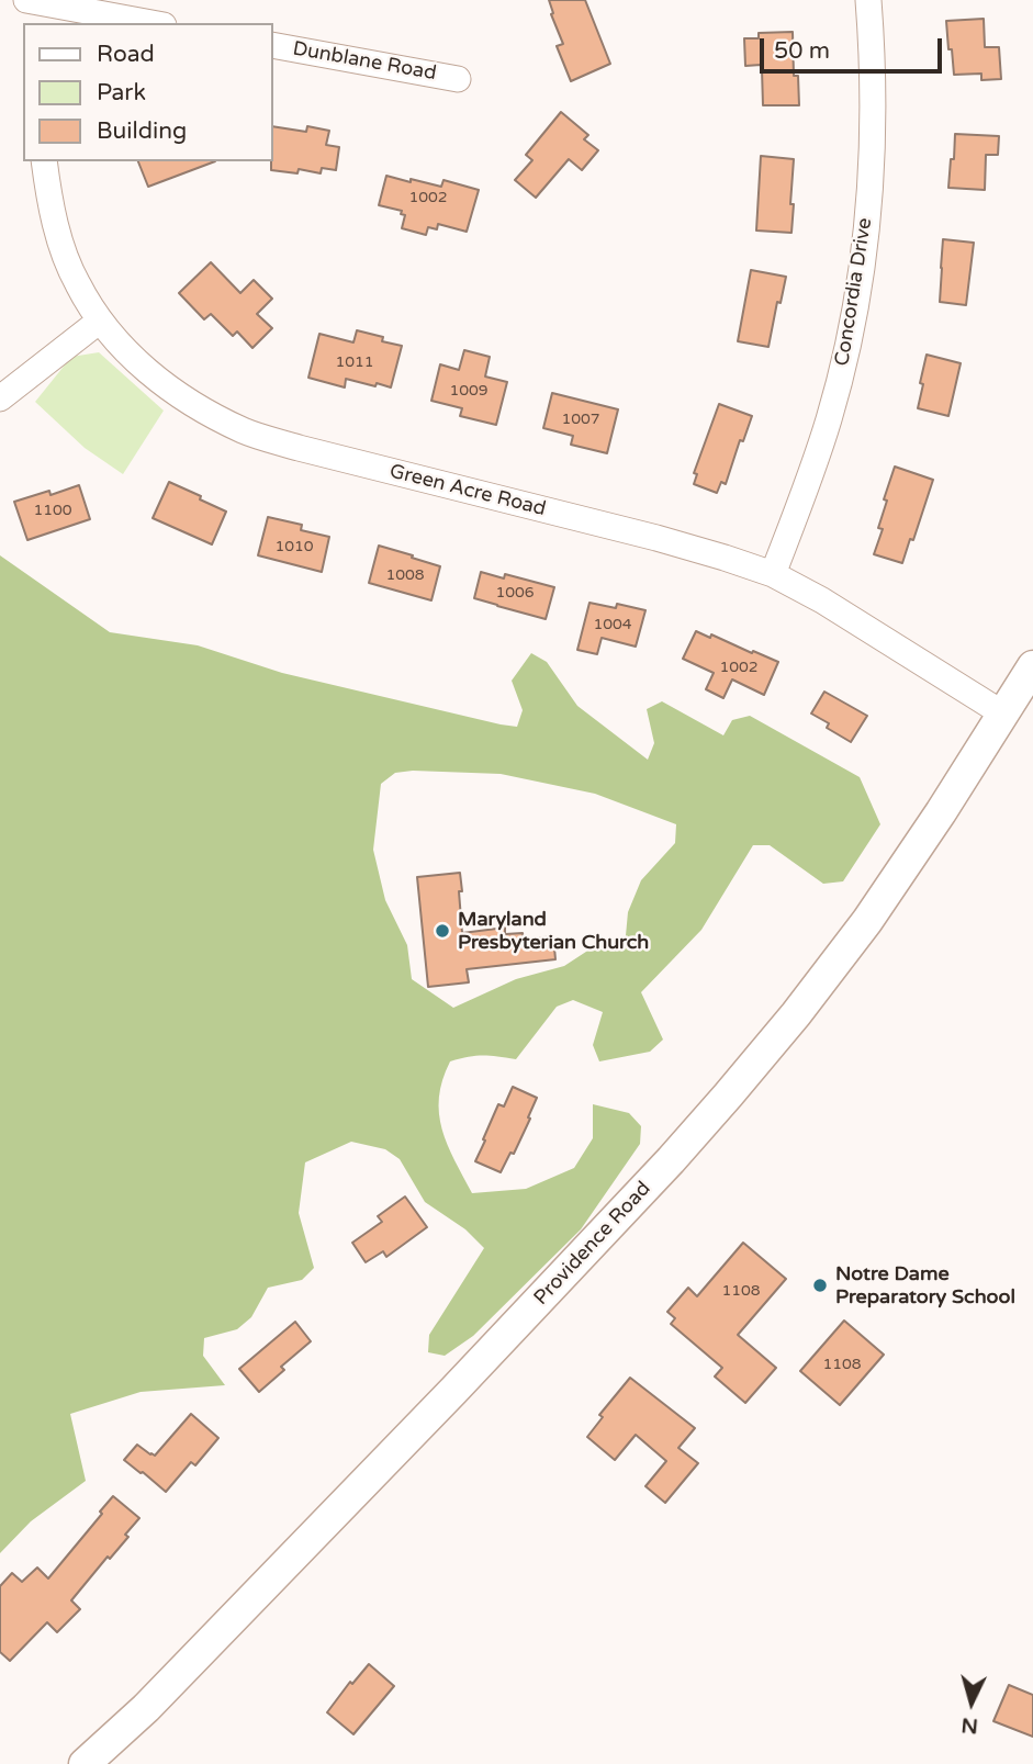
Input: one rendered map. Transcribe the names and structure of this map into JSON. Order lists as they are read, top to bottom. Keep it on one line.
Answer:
{"streets":{"street":["Dunblane Road","Concordia Drive","Green Acre Road","Providence Road"]},"crossings":[["Concordia Drive","Green Acre Road"],["Green Acre Road","Providence Road"]],"places":["Maryland Presbyterian Church","Notre Dame Preparatory School"],"house_numbers":["1002","1011","1009","1007","1100","1010","1008","1006","1004","1002","1108","1108"],"legend":["Road","Park","Building"],"scale_bar":"50 m","north":"bottom"}
